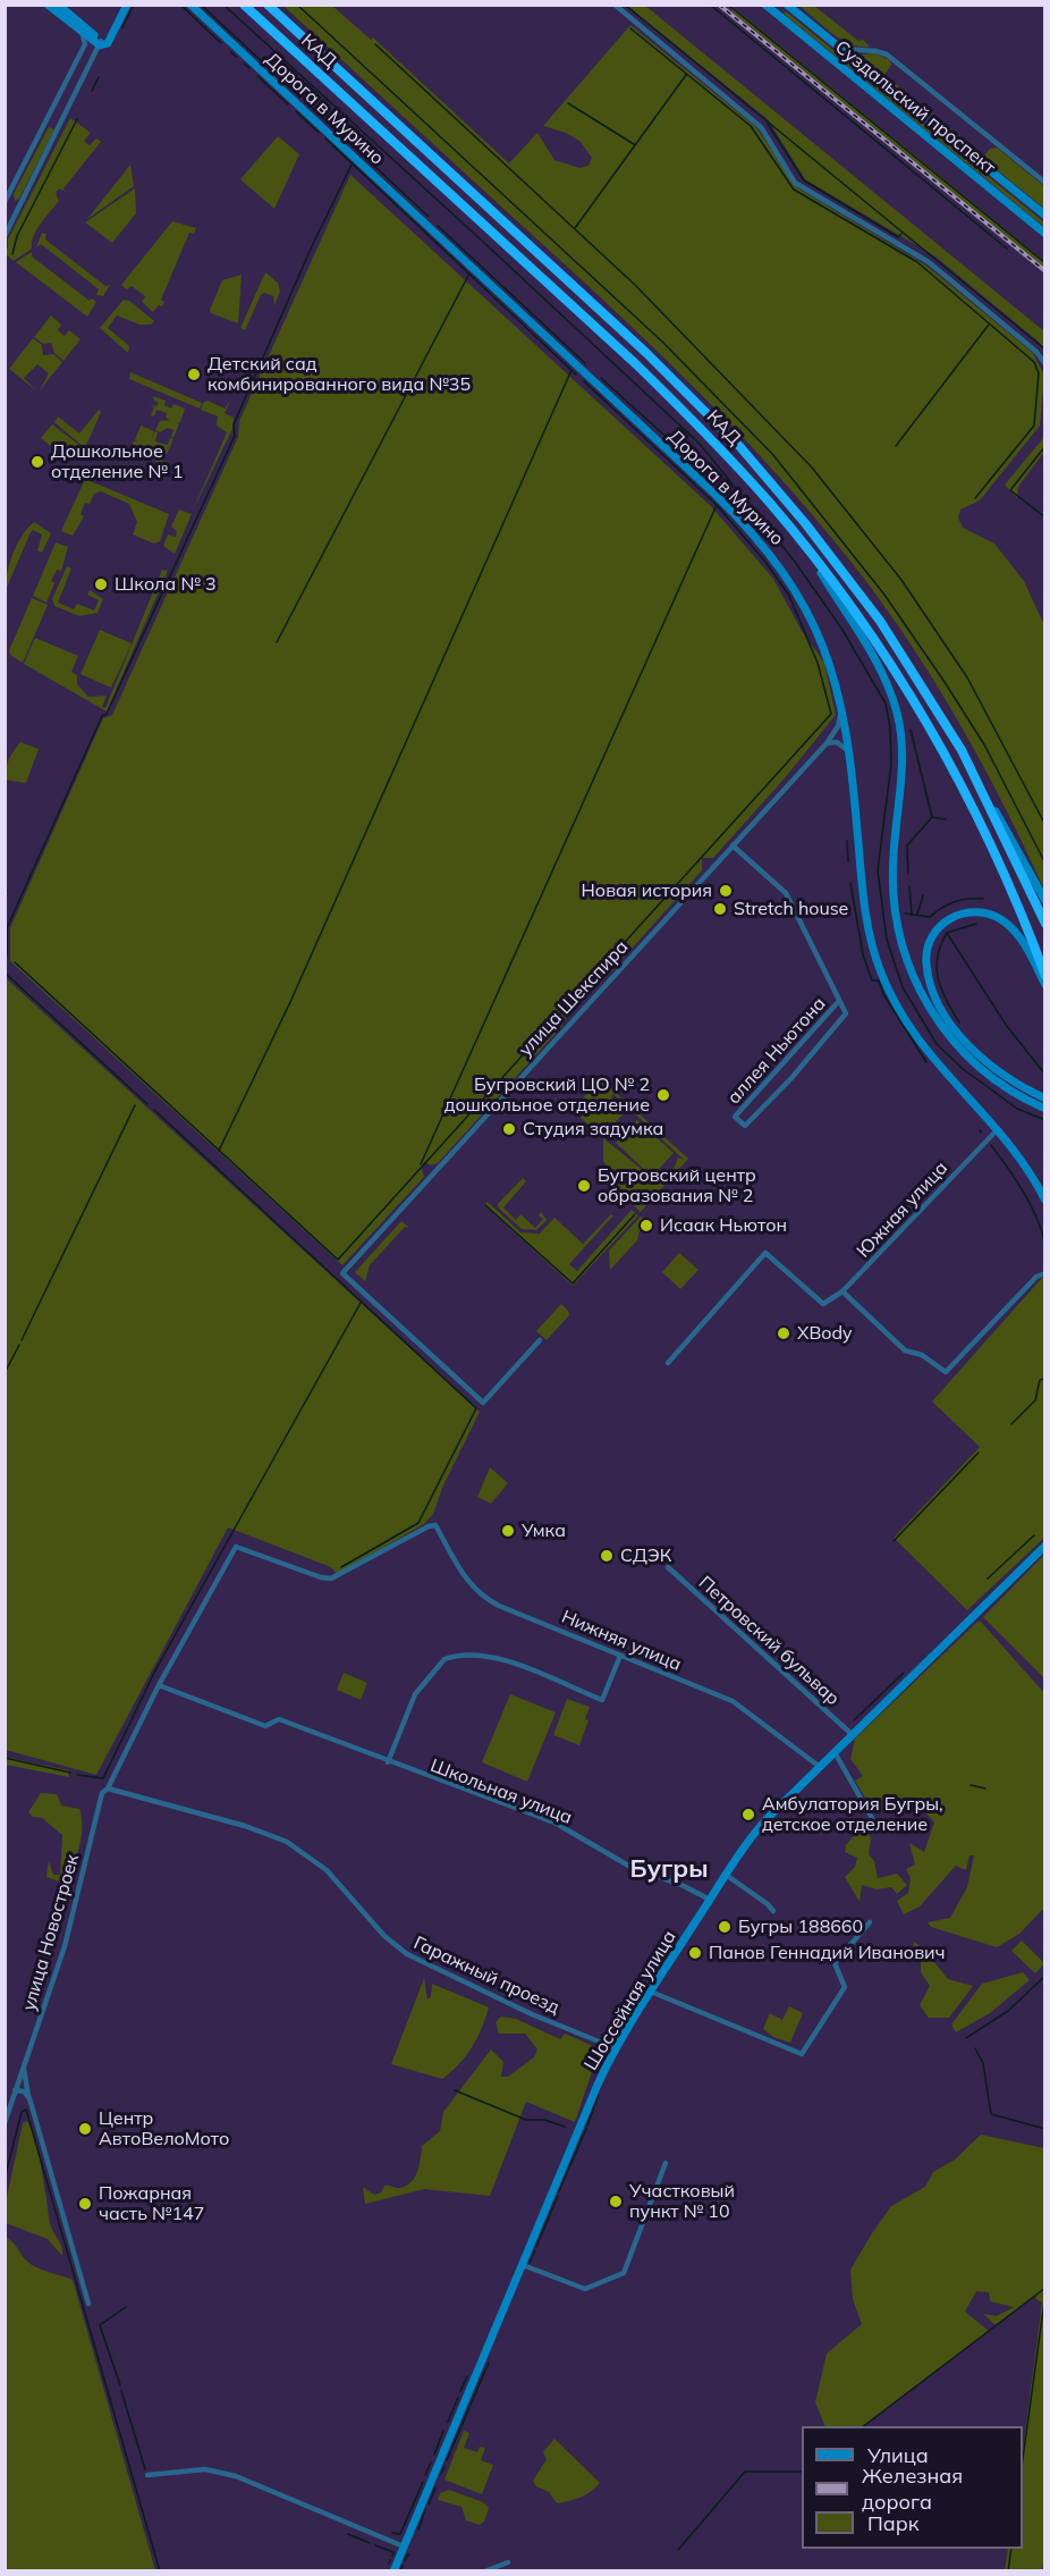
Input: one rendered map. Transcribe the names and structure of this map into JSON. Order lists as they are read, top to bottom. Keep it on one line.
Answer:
{"streets":{"highway":["КАД"],"main road":["Суздальский проспект","Дорога в Мурино","Шоссейная улица"],"street":["улица Шекспира","аллея Ньютона","Южная улица","Нижняя улица","Петровский бульвар","Школьная улица","улица Новостроек","Гаражный проезд"]},"crossings":[["Дорога в Мурино","Южная улица"],["Нижняя улица","улица Новостроек"],["Нижняя улица","Шоссейная улица"],["Петровский бульвар","Шоссейная улица"],["Школьная улица","улица Новостроек"],["Школьная улица","Шоссейная улица"],["улица Новостроек","Гаражный проезд"],["Гаражный проезд","Шоссейная улица"]],"districts":["Бугры"],"places":["Детский сад комбинированного вида №35","Дошкольное отделение № 1","Школа № 3","Новая история","Stretch house","Бугровский ЦО № 2 дошкольное отделение","Студия задумка","Бугровский центр образования № 2","Исаак Ньютон","XBody","Умка","СДЭК","Амбулатория Бугры, детское отделение","Бугры 188660","Панов Геннадий Иванович","Центр АвтоВелоМото","Участковый пункт № 10","Пожарная часть №147"],"legend":["Улица","Железная дорога","Парк"]}
